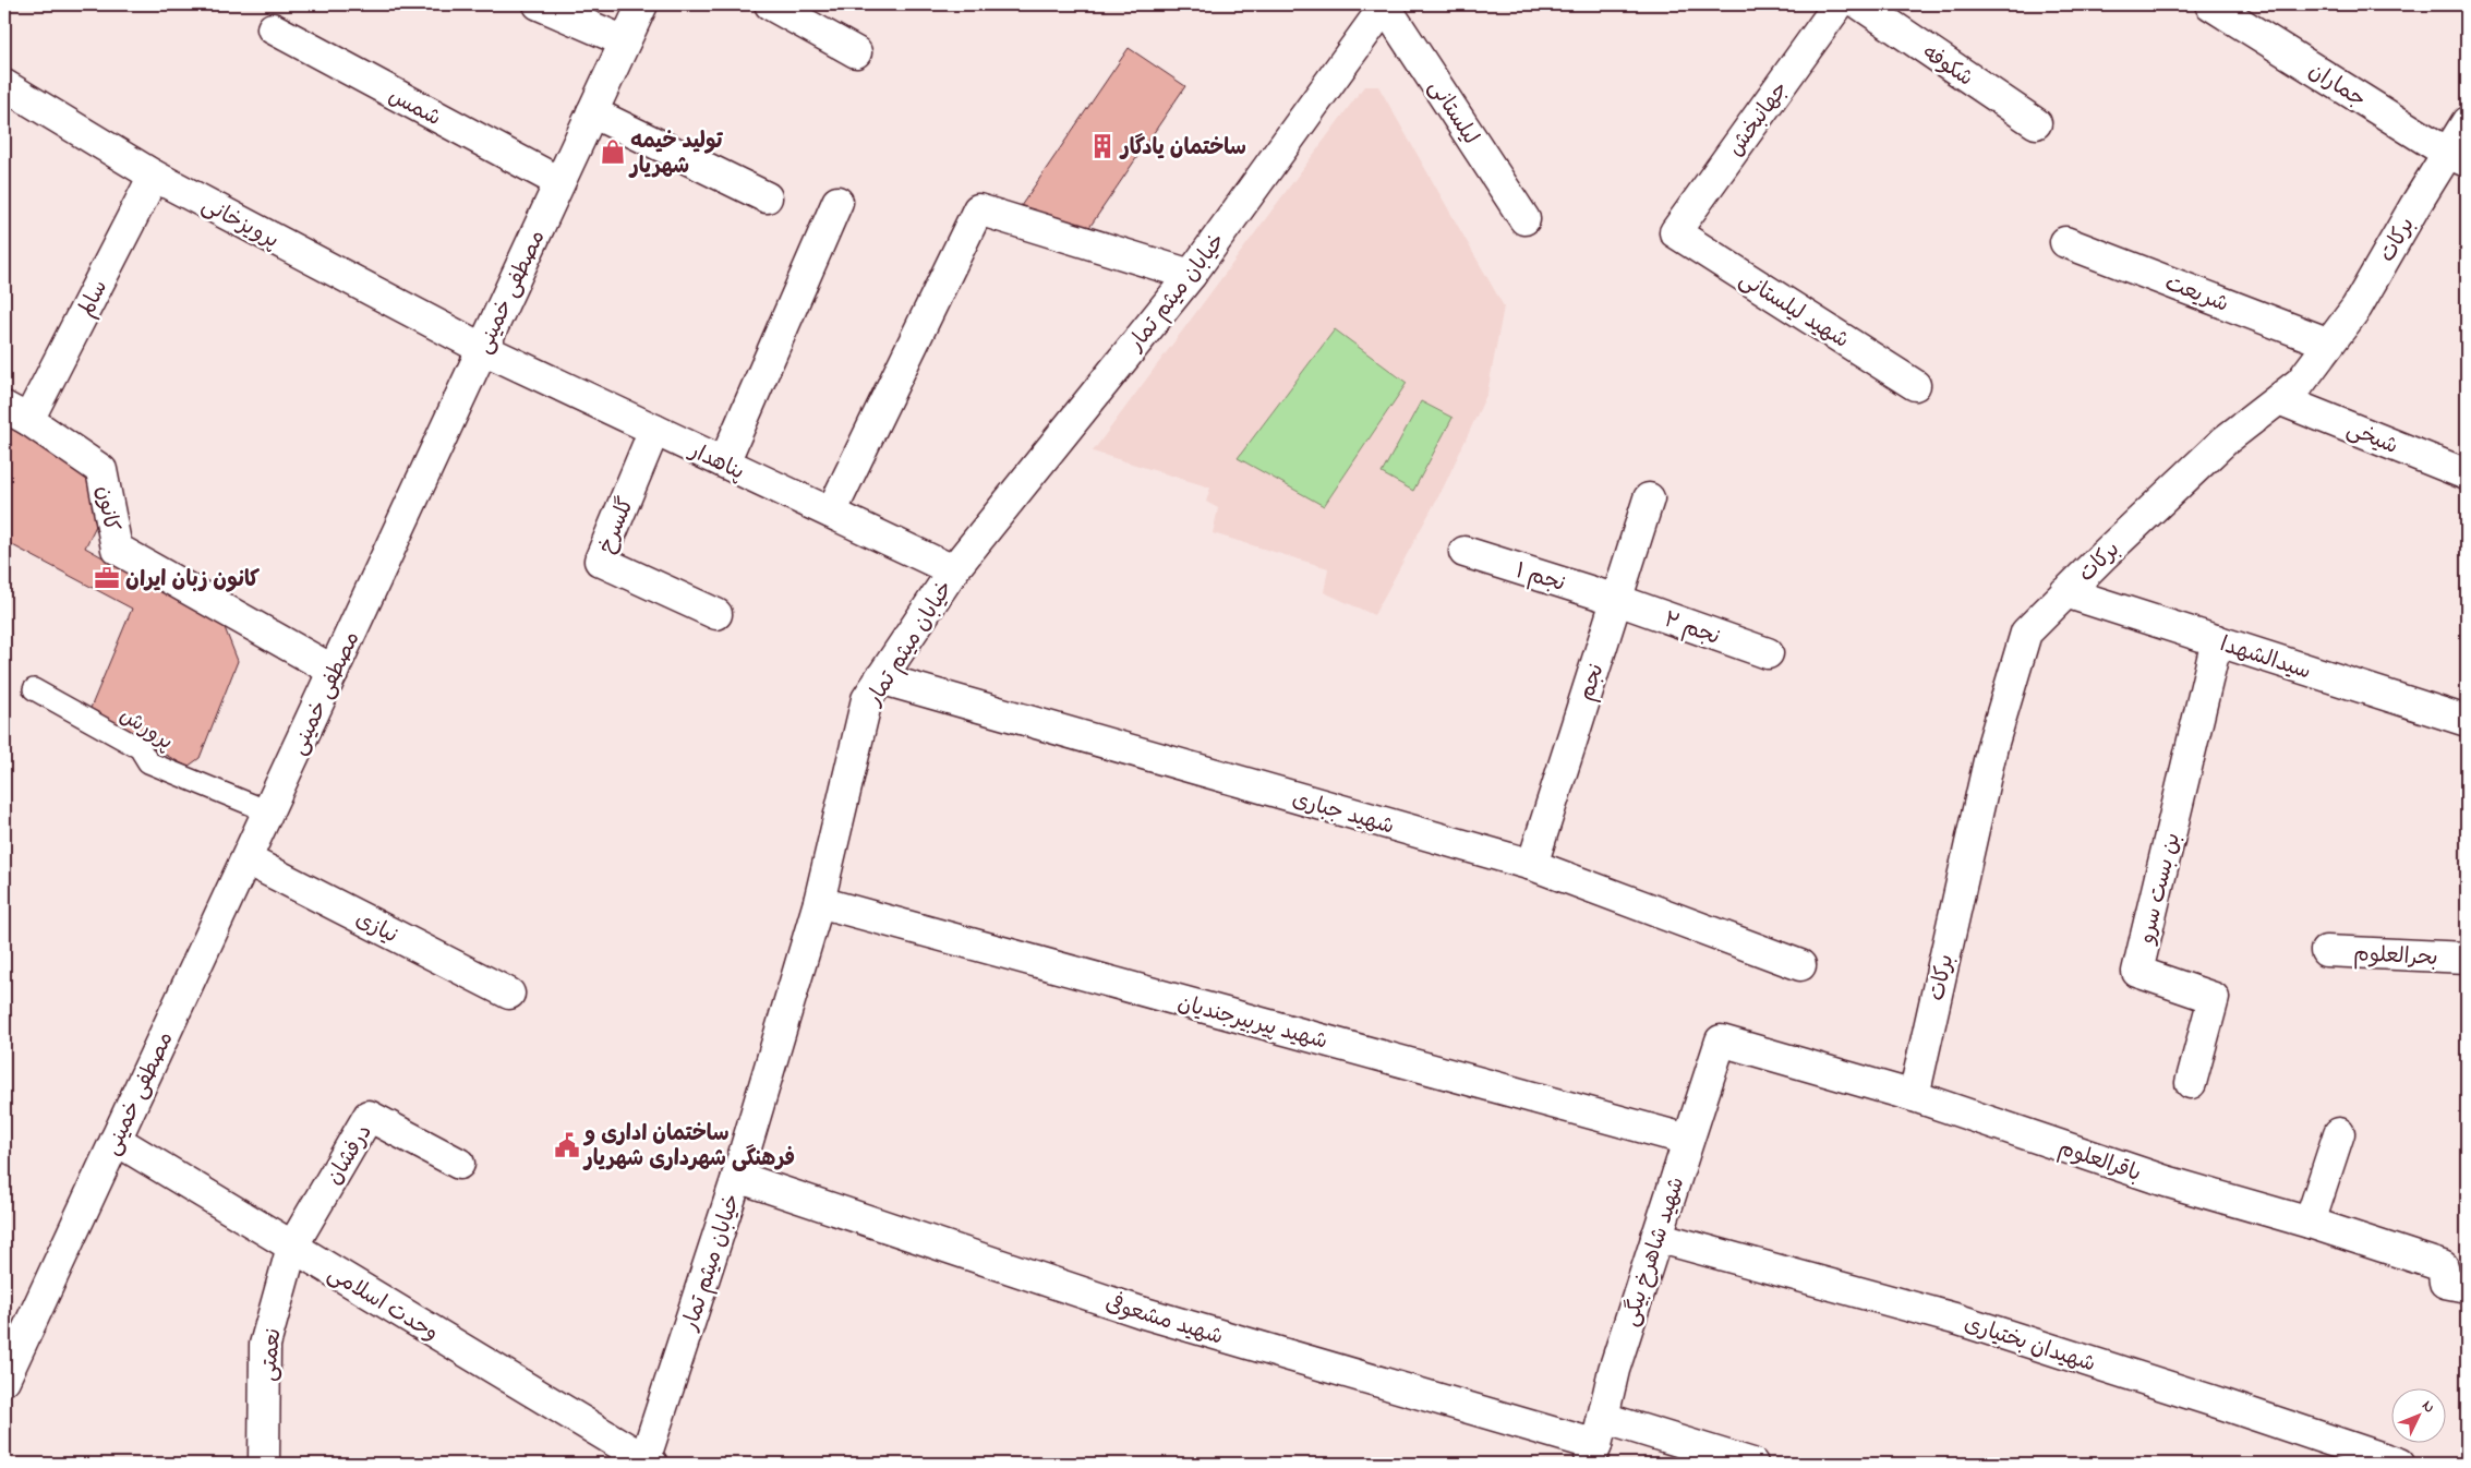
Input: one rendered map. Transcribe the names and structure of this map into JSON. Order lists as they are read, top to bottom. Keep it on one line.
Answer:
{"streets":{"street":["شکوفه","جماران","شمس","لیلستانی","جهانبخش","پرویزخانی","برکات","مصطفی خمینی","خیابان میثم تمار","شریعت","سالم","شهید لیلستانی","شیخی","پناهدار","کانون","گلسرخ","نجم ۱","نجم ۲","سیدالشهدا","نجم","شهید جباری","بن بست سرو","نیازی","بحرالعلوم","شهید پیربیرجندیان","درفشان","باقرالعلوم","شهید شاهرخ بیگی","وحدت اسلامی","شهید مشعوفی","شهیدان بختیاری","نعمتی"],"lane":["پرورش"]},"crossings":[["جماران","برکات"],["شمس","مصطفی خمینی"],["لیلستانی","خیابان میثم تمار"],["جهانبخش","شهید لیلستانی"],["پرویزخانی","مصطفی خمینی"],["پرویزخانی","سالم"],["پرویزخانی","پناهدار"],["برکات","شریعت"],["برکات","شیخی"],["برکات","سیدالشهدا"],["برکات","باقرالعلوم"],["مصطفی خمینی","پناهدار"],["مصطفی خمینی","کانون"],["مصطفی خمینی","پرورش"],["مصطفی خمینی","نیازی"],["مصطفی خمینی","وحدت اسلامی"],["خیابان میثم تمار","پناهدار"],["خیابان میثم تمار","شهید جباری"],["خیابان میثم تمار","شهید پیربیرجندیان"],["خیابان میثم تمار","وحدت اسلامی"],["خیابان میثم تمار","شهید مشعوفی"],["سالم","کانون"],["پناهدار","گلسرخ"],["نجم ۱","نجم ۲"],["نجم ۱","نجم"],["نجم ۲","نجم"],["سیدالشهدا","بن بست سرو"],["نجم","شهید جباری"],["شهید پیربیرجندیان","شهید شاهرخ بیگی"],["درفشان","وحدت اسلامی"],["درفشان","نعمتی"],["باقرالعلوم","شهید شاهرخ بیگی"],["شهید شاهرخ بیگی","شهید مشعوفی"],["شهید شاهرخ بیگی","شهیدان بختیاری"],["وحدت اسلامی","نعمتی"]],"places":{"building":["ساختمان یادگار"],"shop":["تولید خیمه شهریار"],"office":["کانون زبان ایران"],"public building":["ساختمان اداری و فرهنگی شهرداری شهریار"]},"north":"top right"}
